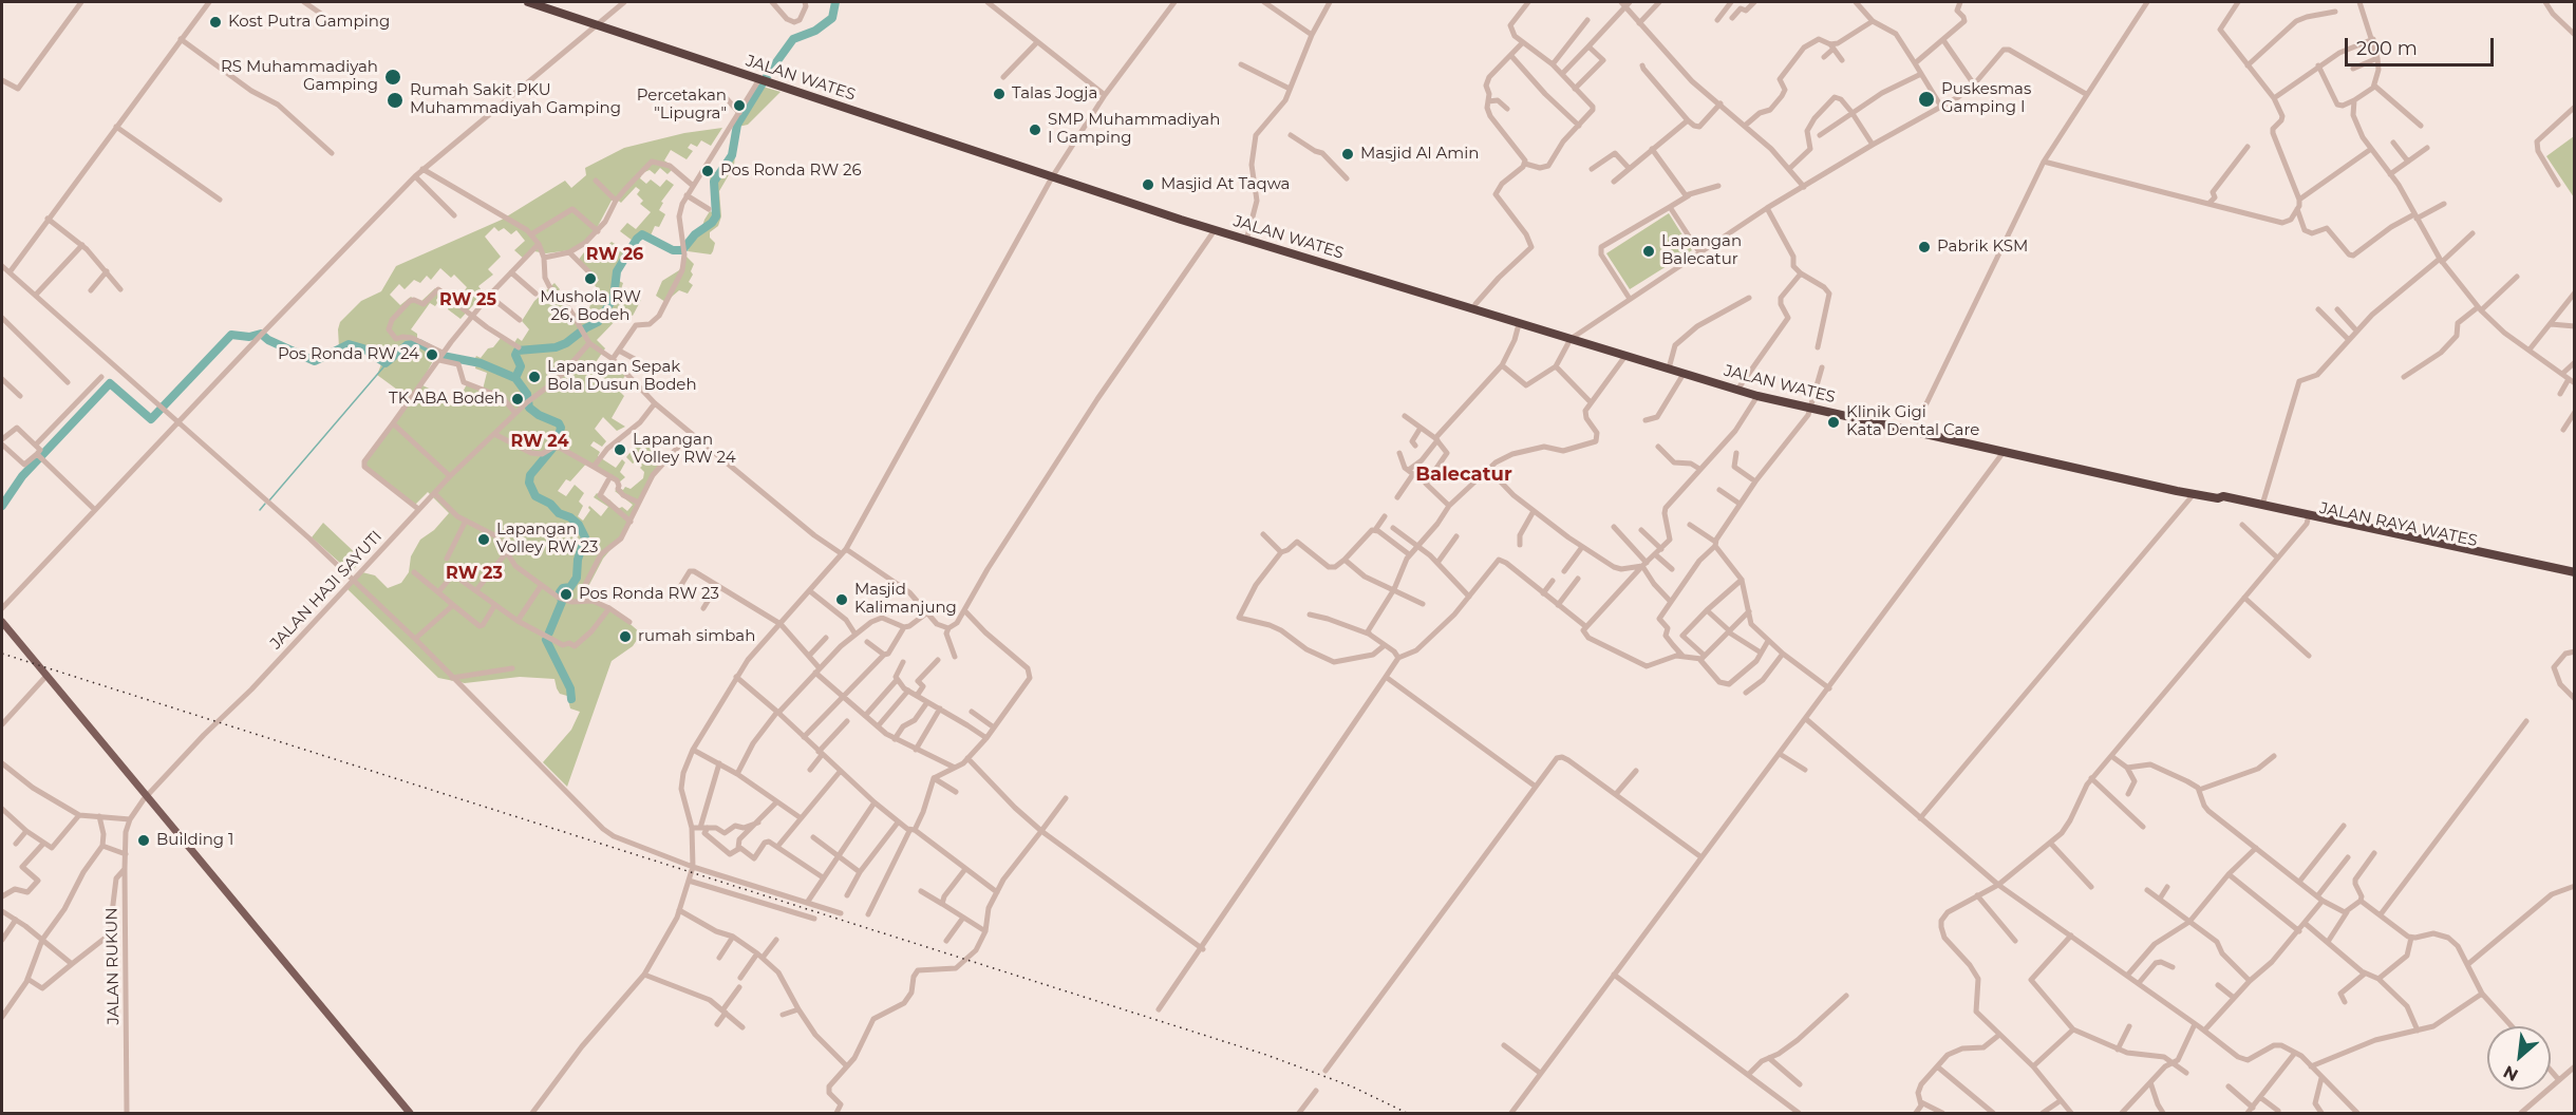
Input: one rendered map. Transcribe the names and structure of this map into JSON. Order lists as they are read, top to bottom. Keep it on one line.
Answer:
{"streets":{"highway":["JALAN WATES","JALAN RAYA WATES"],"street":["JALAN HAJI SAYUTI","JALAN RUKUN"]},"crossings":[["JALAN WATES","JALAN RAYA WATES"],["JALAN HAJI SAYUTI","JALAN RUKUN"]],"districts":["RW 26","RW 25","RW 24","Balecatur","RW 23"],"places":["Kost Putra Gamping","RS Muhammadiyah Gamping","Talas Jogja","Puskesmas Gamping I","Rumah Sakit PKU Muhammadiyah Gamping","Percetakan \"Lipugra\"","SMP Muhammadiyah I Gamping","Masjid Al Amin","Pos Ronda RW 26","Masjid At Taqwa","Pabrik KSM","Lapangan Balecatur","Mushola RW 26, Bodeh","Pos Ronda RW 24","Lapangan Sepak Bola Dusun Bodeh","TK ABA Bodeh","Klinik Gigi Kata Dental Care","Lapangan Volley RW 24","Lapangan Volley RW 23","Pos Ronda RW 23","Masjid Kalimanjung","rumah simbah","Building 1"],"scale_bar":"200 m","north":"bottom left"}
